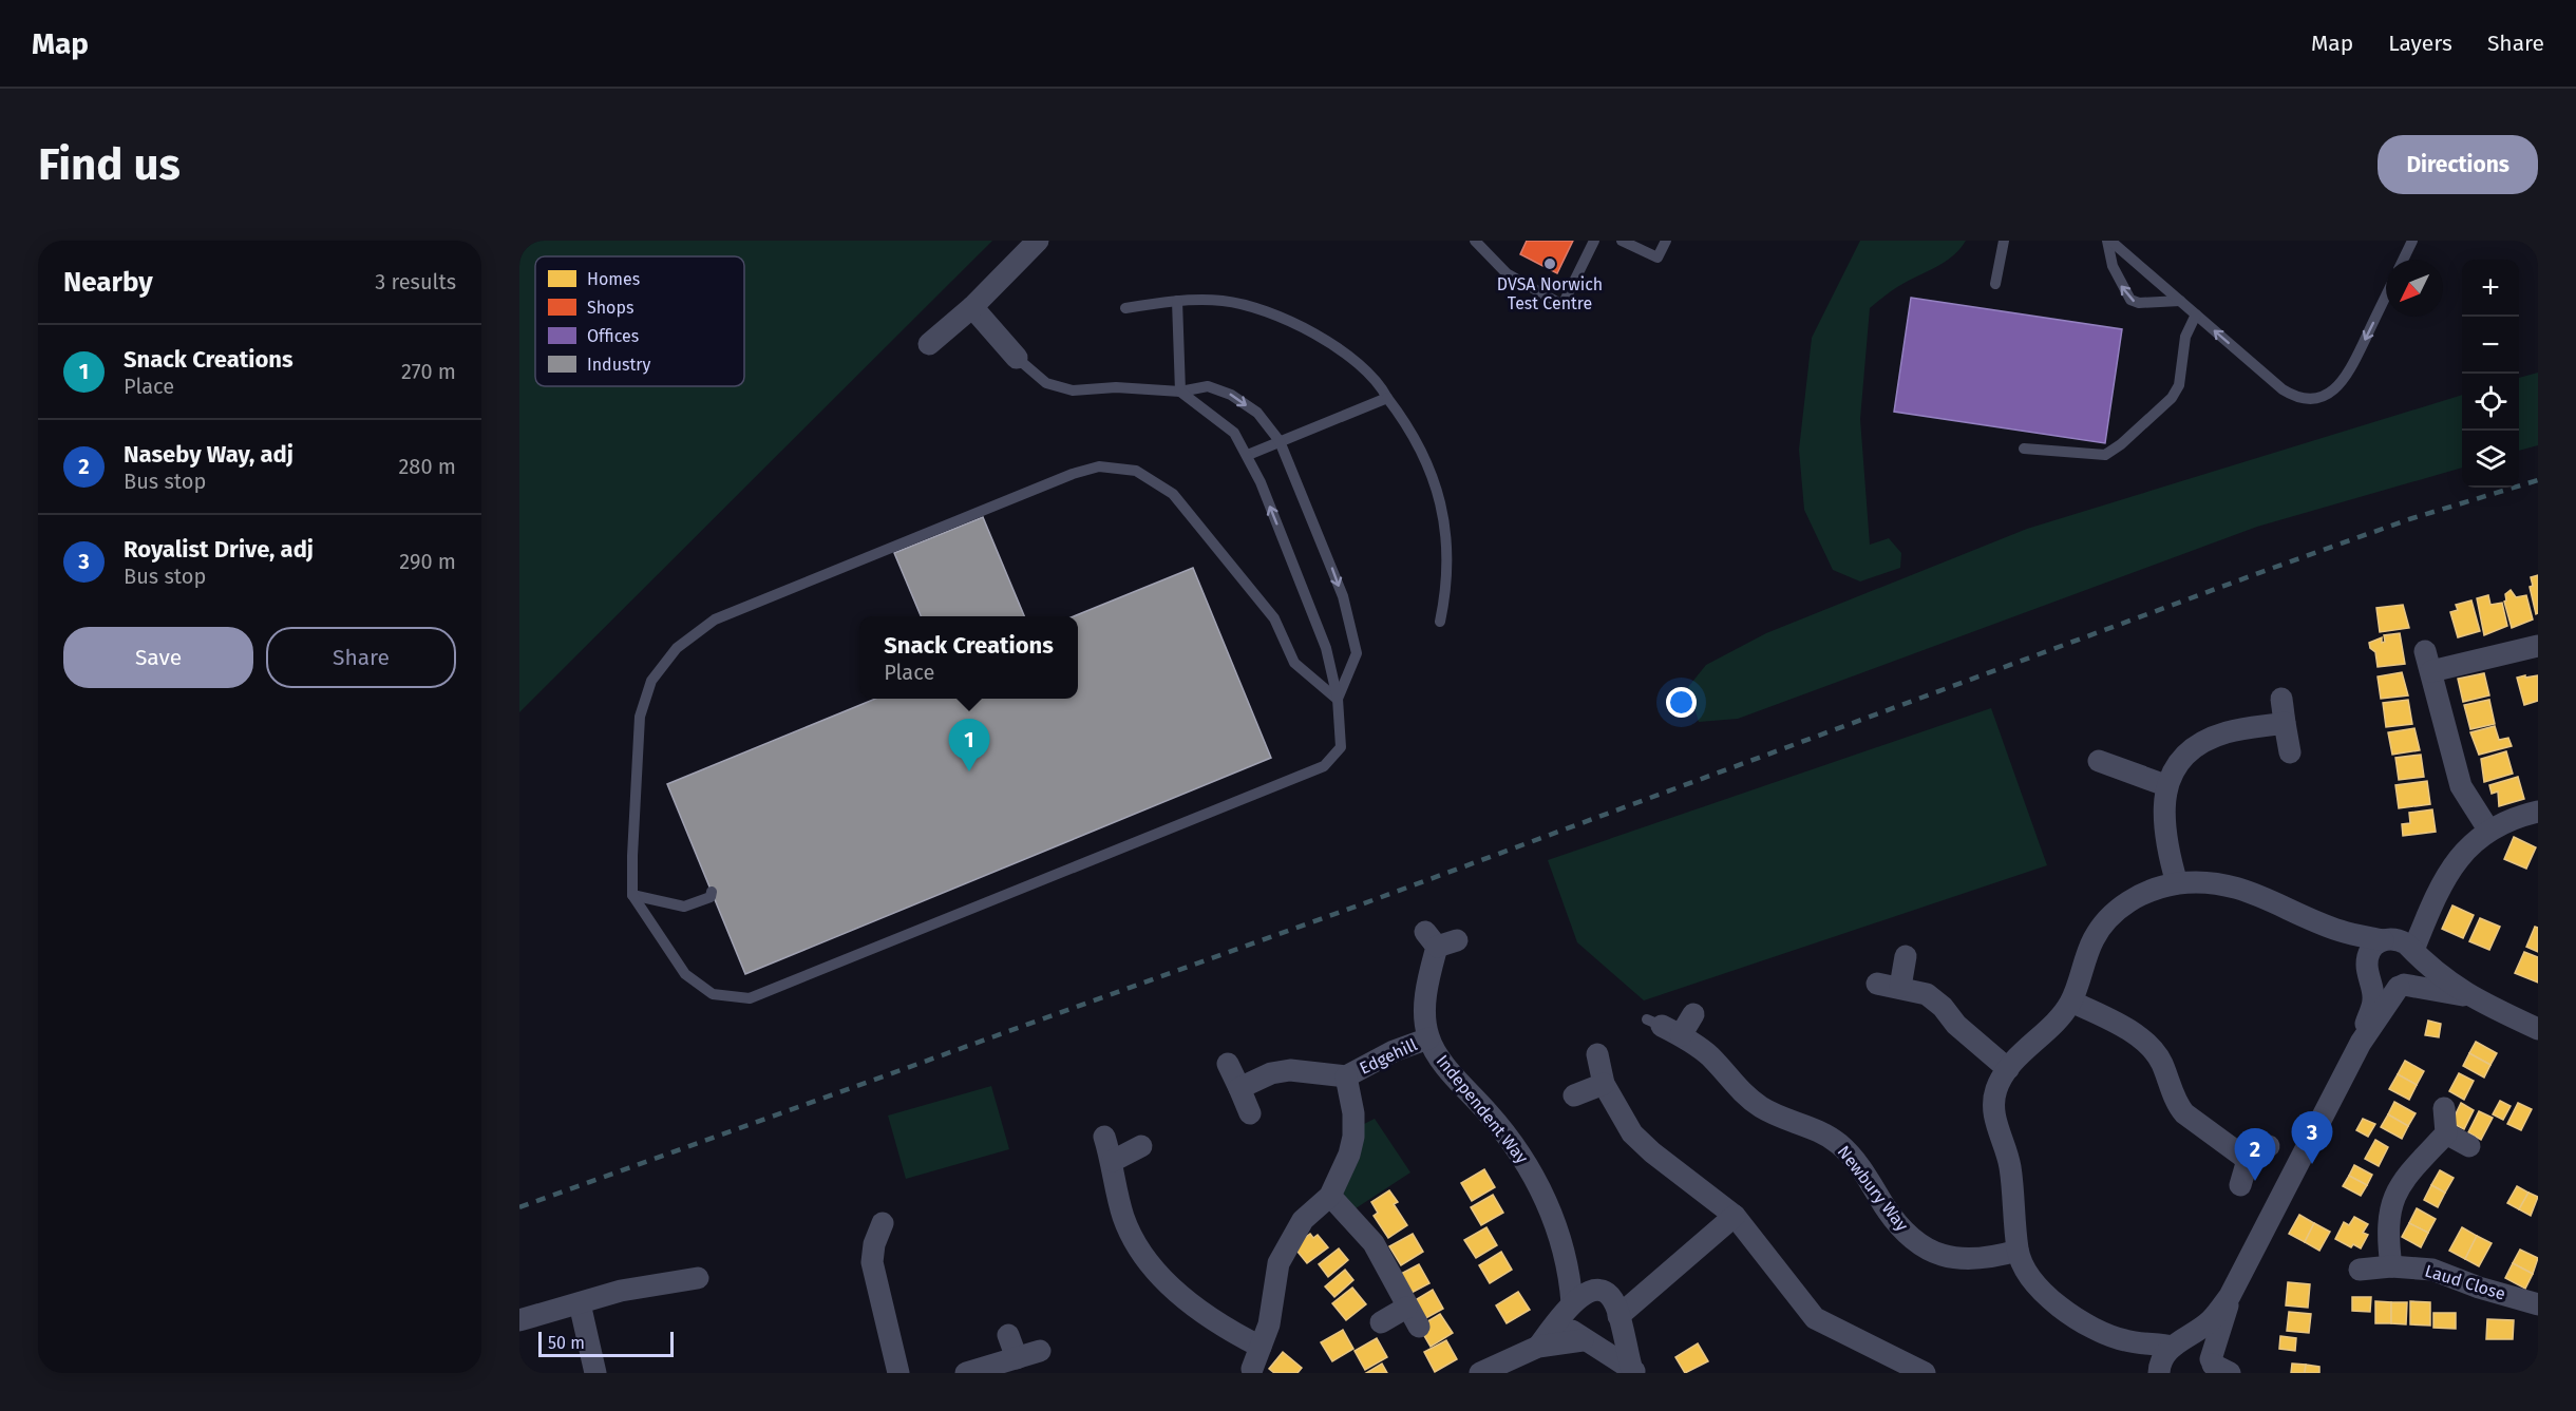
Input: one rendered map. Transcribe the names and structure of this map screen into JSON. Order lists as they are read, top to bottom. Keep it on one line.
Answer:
{"streets":{"street":["Edgehill","Independent Way","Newbury Way","Laud Close"]},"crossings":[["Edgehill","Independent Way"]],"places":["DVSA Norwich Test Centre"],"legend":["Homes","Shops","Offices","Industry"],"scale_bar":"50 m","north":"bottom left","page":{"header":"Map","nav":["Map","Layers","Share"],"buttons":["Directions",["Save","Share"]],"title":"Find us","heading":["Nearby","3 results"],"map_buttons":["+","−"],"list":[{"mark":"1","name":"Snack Creations","note":"Place","value":"270 m"},{"mark":"2","name":"Naseby Way, adj","note":"Bus stop","value":"280 m"},{"mark":"3","name":"Royalist Drive, adj","note":"Bus stop","value":"290 m"}],"popup":["Snack Creations","Place"],"pins":["1","3","2"],"scale":"50 m"}}
